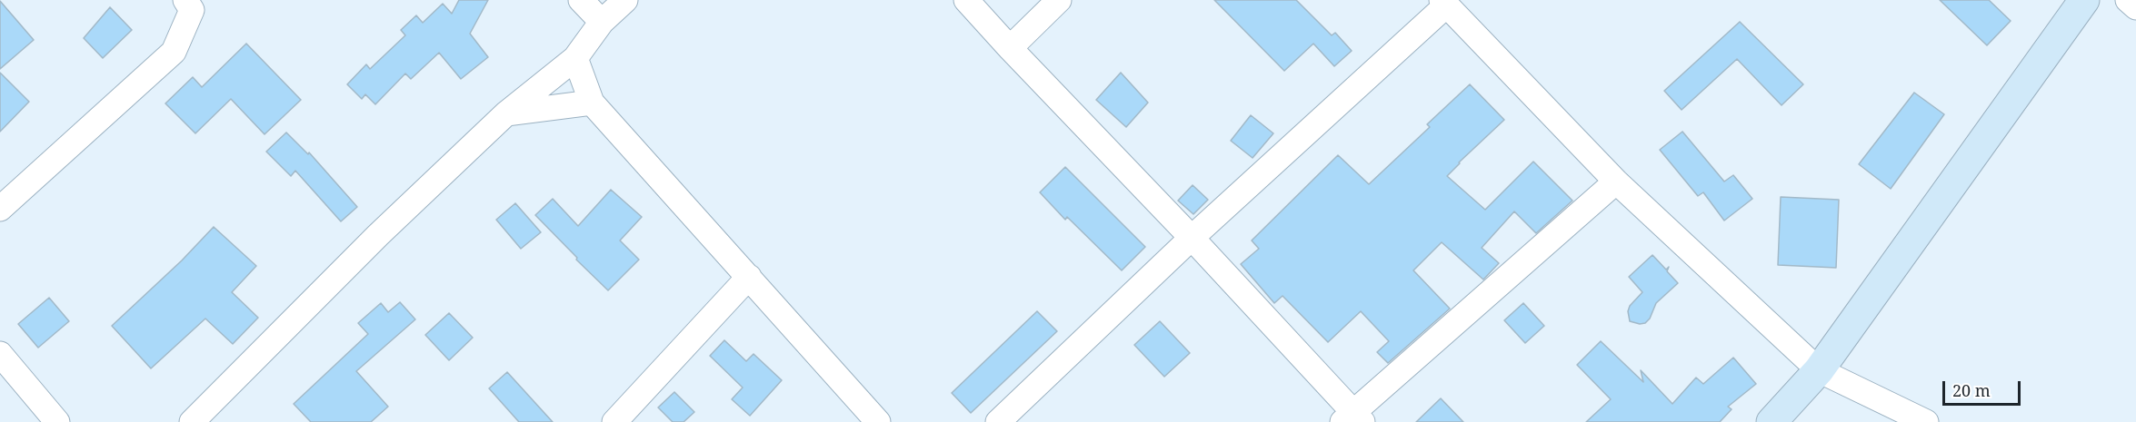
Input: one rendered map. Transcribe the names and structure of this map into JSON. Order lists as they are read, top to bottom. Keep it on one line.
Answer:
{"scale_bar":"20 m"}
